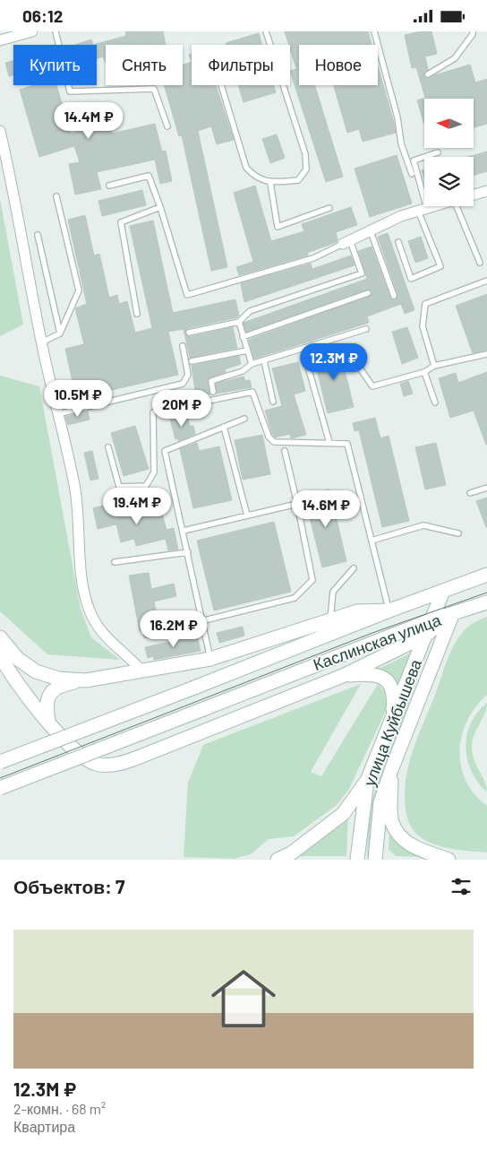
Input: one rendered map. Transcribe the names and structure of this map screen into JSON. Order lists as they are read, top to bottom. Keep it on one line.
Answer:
{"streets":{"main road":["Каслинская улица","улица Куйбышева"]},"crossings":[["Каслинская улица","улица Куйбышева"]],"north":"left","page":{"status":"06:12","chip":["Купить","Снять","Фильтры","Новое"],"price":["14.4M ₽","12.3M ₽","10.5M ₽","20M ₽","19.4M ₽","14.6M ₽","16.2M ₽"],"heading":"Объектов: 7","list":[{"name":"12.3M ₽","note":"2-комн. · 68 m² · Квартира"}]}}
